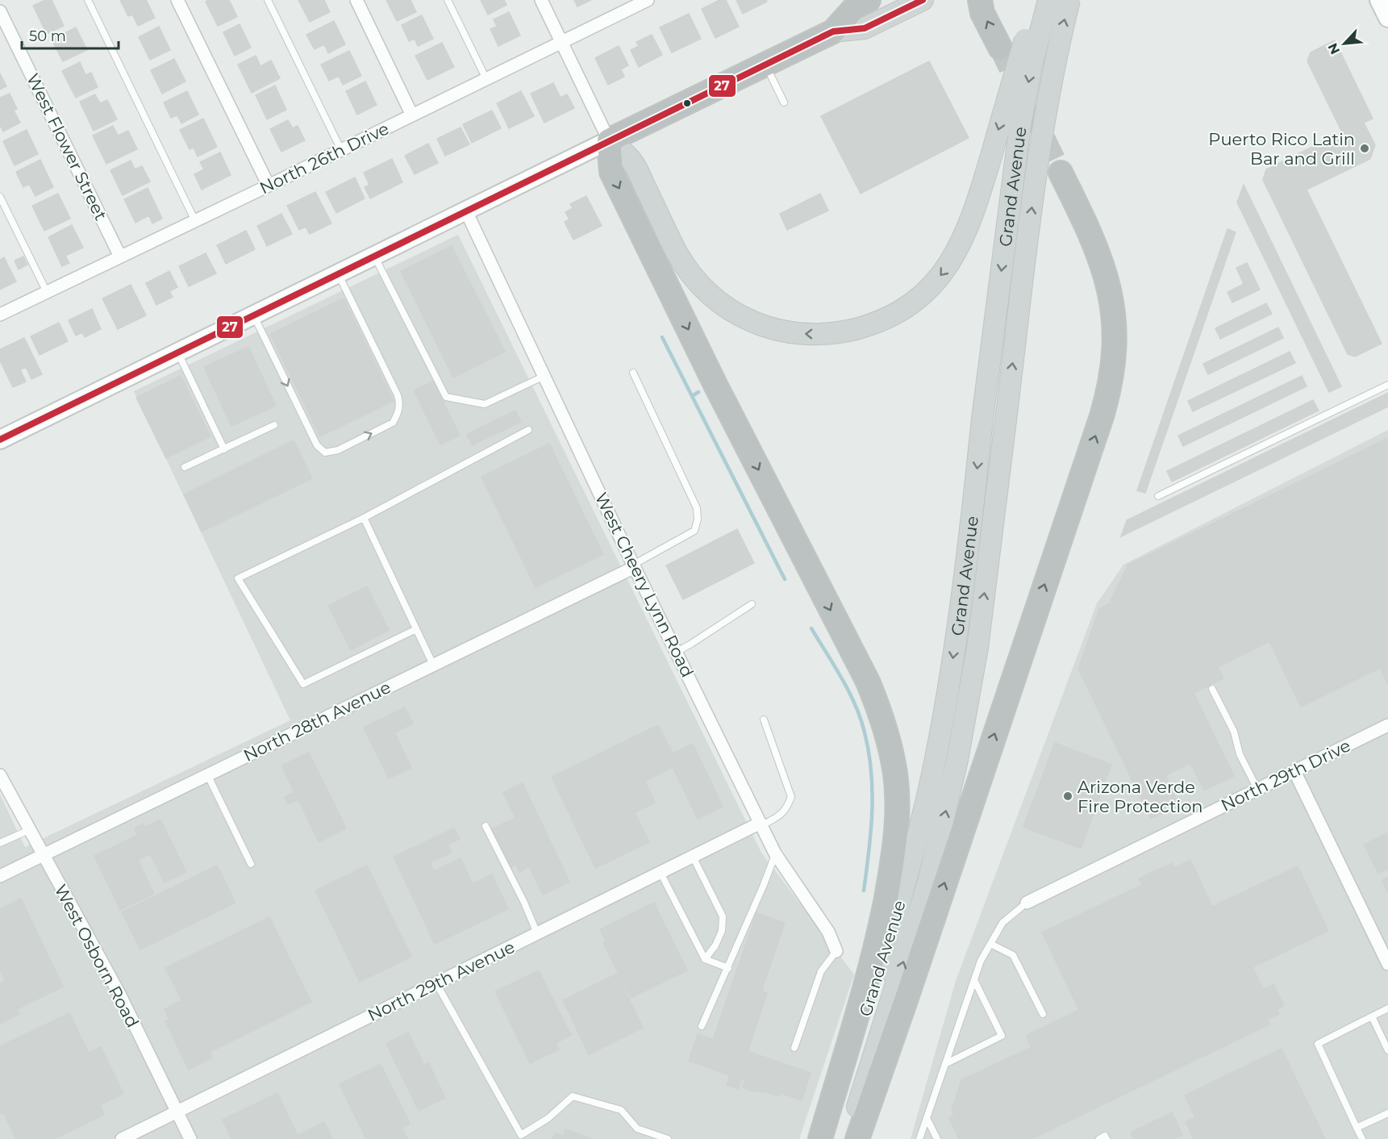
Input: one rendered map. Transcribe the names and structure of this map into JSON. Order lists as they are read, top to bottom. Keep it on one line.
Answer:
{"streets":{"main road":["Grand Avenue"],"street":["West Flower Street","North 26th Drive","West Cheery Lynn Road","North 28th Avenue","North 29th Drive","West Osborn Road","North 29th Avenue"]},"crossings":[["West Flower Street","North 26th Drive"],["West Cheery Lynn Road","North 28th Avenue"],["West Cheery Lynn Road","North 29th Avenue"],["North 28th Avenue","West Osborn Road"],["West Osborn Road","North 29th Avenue"]],"places":["Puerto Rico Latin Bar and Grill","Arizona Verde Fire Protection"],"lines":["transit line 27"],"scale_bar":"50 m","north":"bottom left"}
